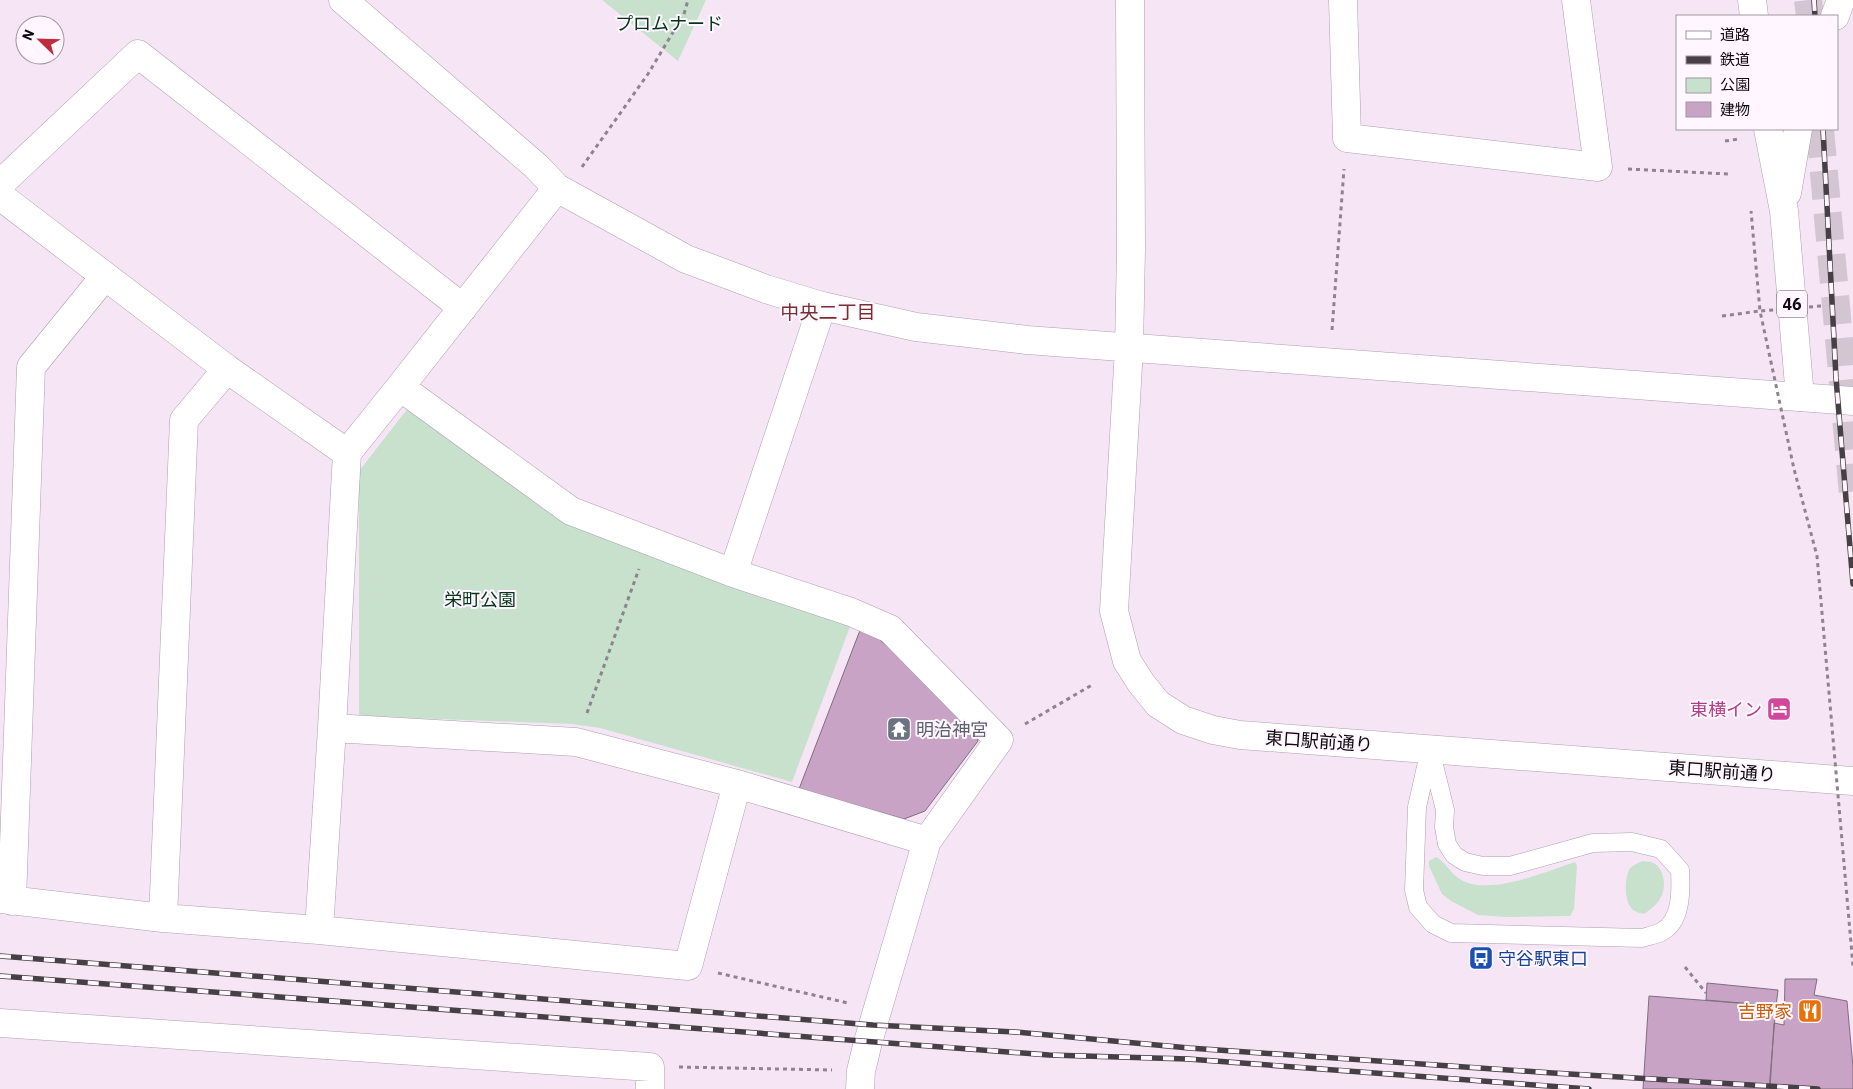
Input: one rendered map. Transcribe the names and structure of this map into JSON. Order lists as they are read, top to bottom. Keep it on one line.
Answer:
{"streets":{"street":["46","東口駅前通り"]},"districts":["中央二丁目"],"parks":["プロムナード","栄町公園"],"places":{"hotel":["東横イン"],"temple":["明治神宮"],"bus stop":["守谷駅東口"],"restaurant":["吉野家"]},"legend":["道路","鉄道","公園","建物"],"north":"top left"}
